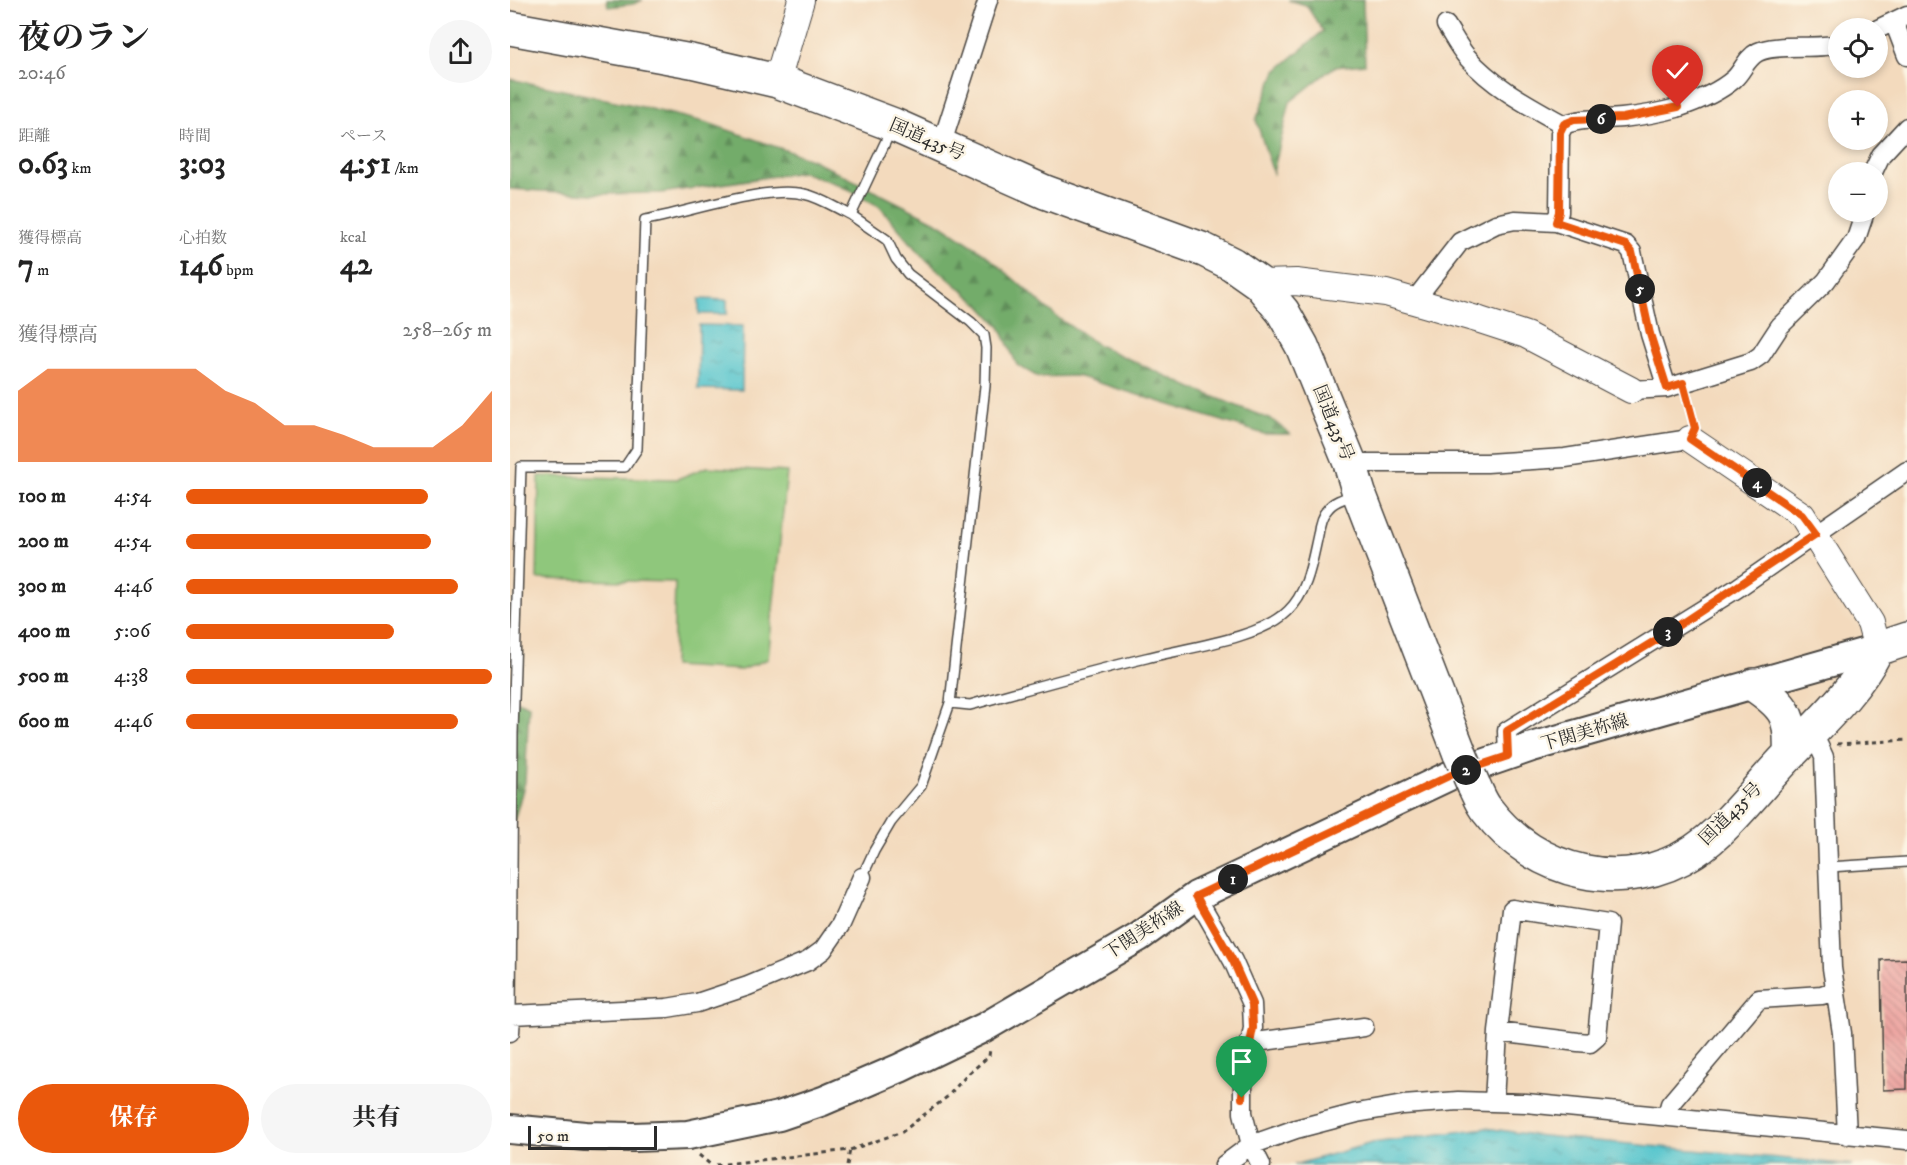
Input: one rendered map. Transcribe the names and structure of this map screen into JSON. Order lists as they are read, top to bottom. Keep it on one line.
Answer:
{"streets":{"highway":["国道435号"],"main road":["下関美祢線"]},"crossings":[["国道435号","下関美祢線"]],"scale_bar":"50 m","page":{"heading":["夜のラン","20:46"],"map_buttons":["+","−"],"stats":[["距離","0.63 km"],["時間","3:03"],["ペース","4:51 /km"],["獲得標高","7 m"],["心拍数","146 bpm"],["kcal","42"]],"pins":["6","5","4","3","2","1"],"chart":["獲得標高","258–265 m"],"list":[{"name":"100 m","note":"4:54"},{"name":"200 m","note":"4:54"},{"name":"300 m","note":"4:46"},{"name":"400 m","note":"5:06"},{"name":"500 m","note":"4:38"},{"name":"600 m","note":"4:46"}],"buttons":["保存","共有"],"scale":"50 m"}}
